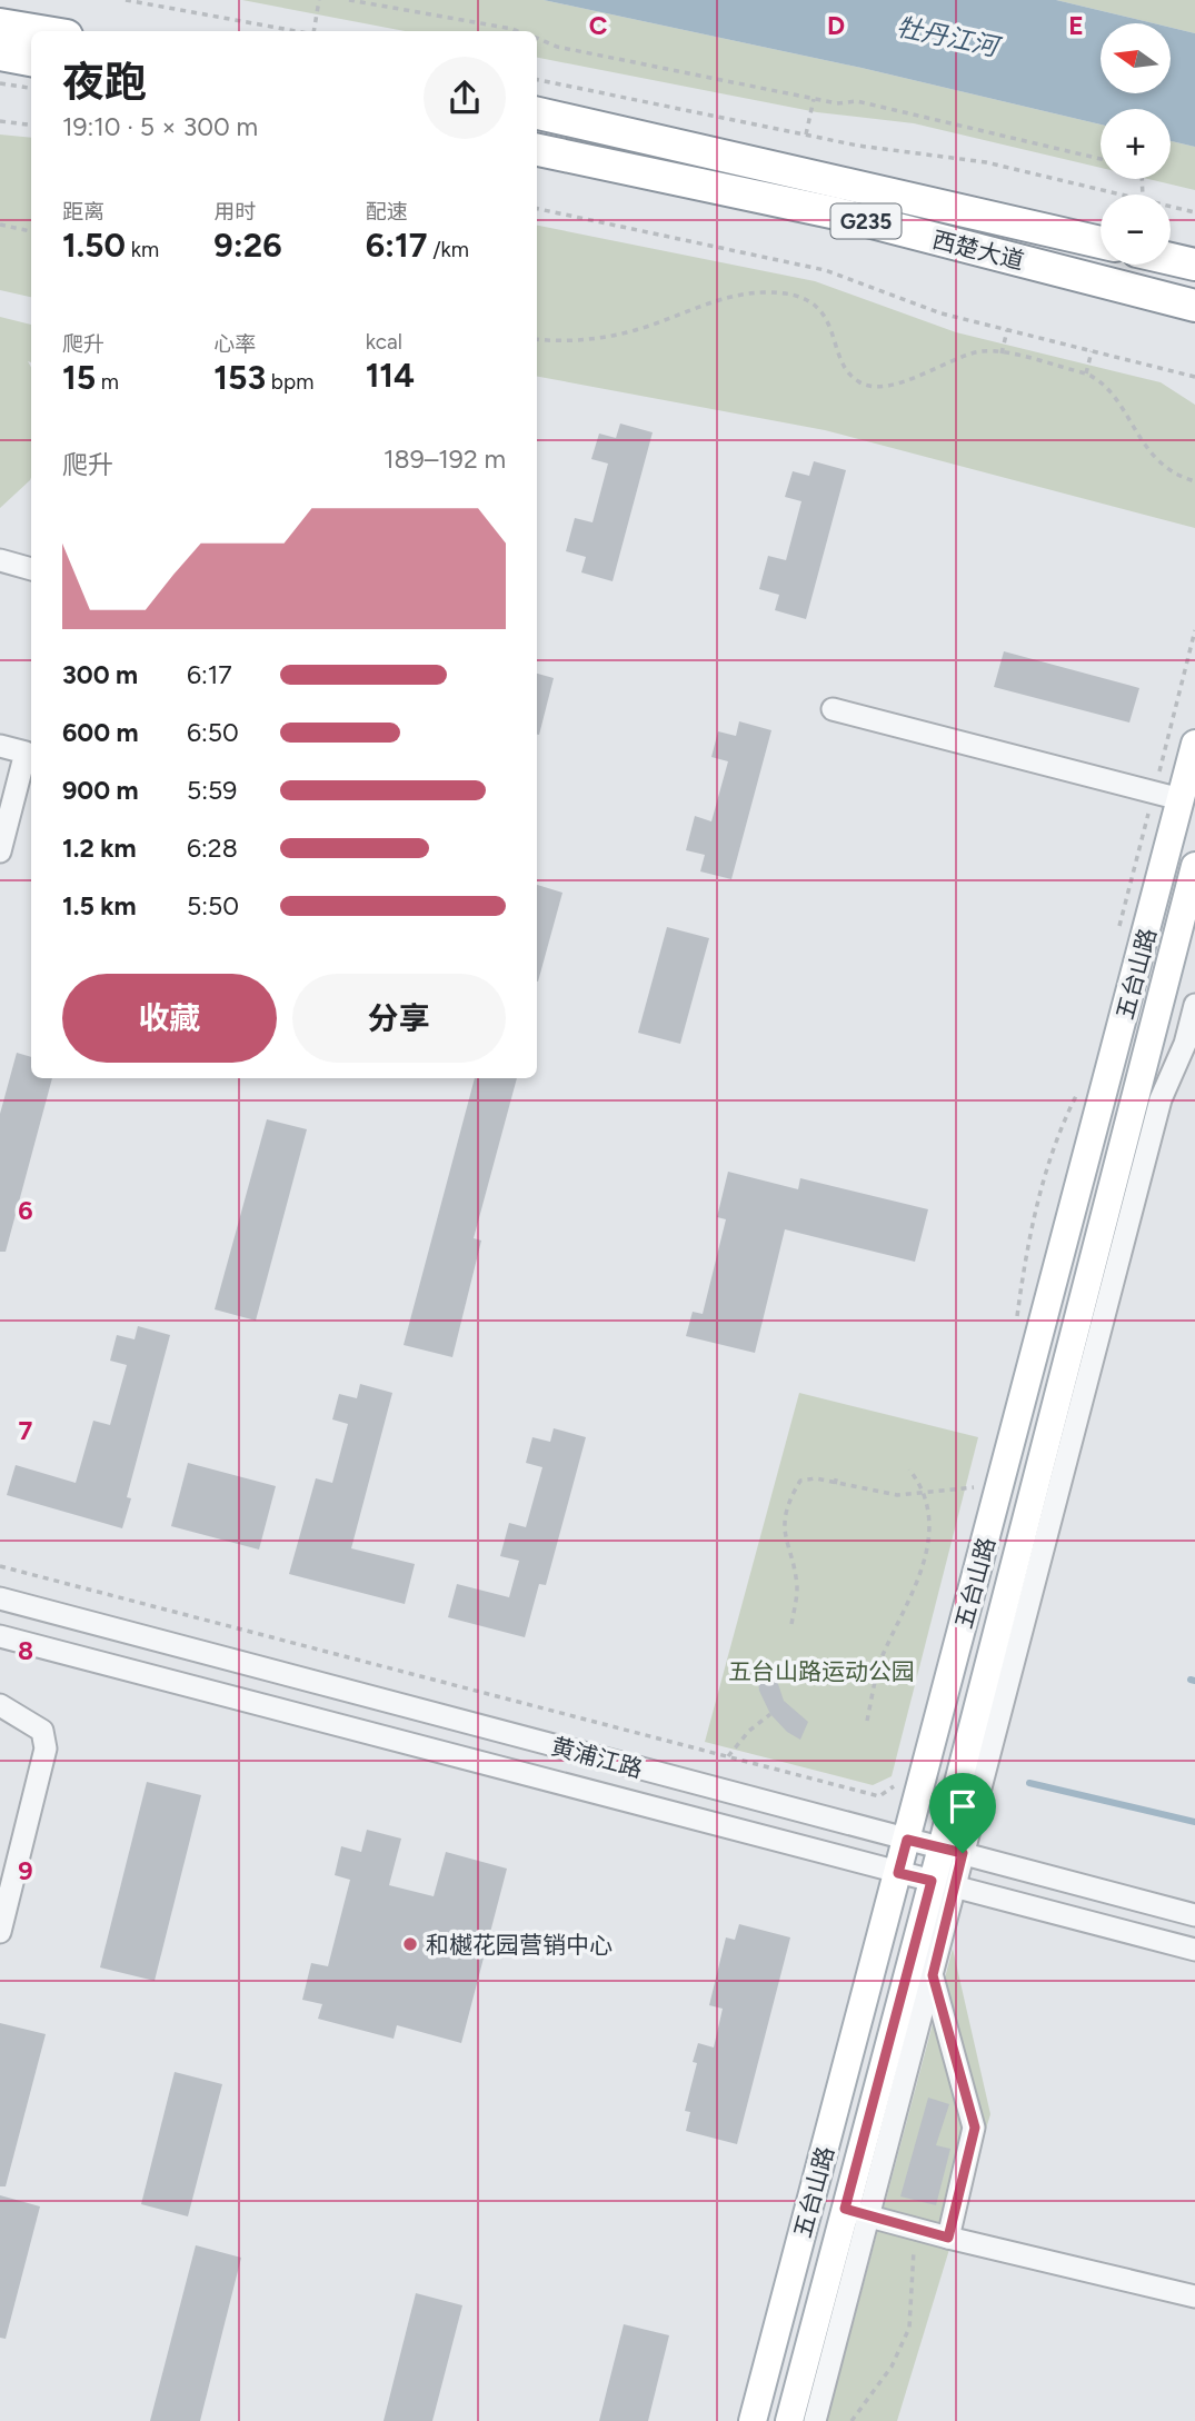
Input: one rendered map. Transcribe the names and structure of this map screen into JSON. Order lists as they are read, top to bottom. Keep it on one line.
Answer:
{"streets":{"highway":["G235","西楚大道"],"main road":["五台山路"],"street":["黄浦江路"]},"crossings":[["五台山路","黄浦江路"]],"water":["牡丹江河"],"parks":["五台山路运动公园"],"places":["和樾花园营销中心"],"north":"left","page":{"map_buttons":["+","−"],"heading":["夜跑","19:10 · 5 × 300 m"],"stats":[["距离","1.50 km"],["用时","9:26"],["配速","6:17 /km"],["爬升","15 m"],["心率","153 bpm"],["kcal","114"]],"chart":["爬升","189–192 m"],"list":[{"name":"300 m","note":"6:17"},{"name":"600 m","note":"6:50"},{"name":"900 m","note":"5:59"},{"name":"1.2 km","note":"6:28"},{"name":"1.5 km","note":"5:50"}],"buttons":["收藏","分享"]},"grid":{"columns":["C","D","E"],"rows":["6","7","8","9"]}}
